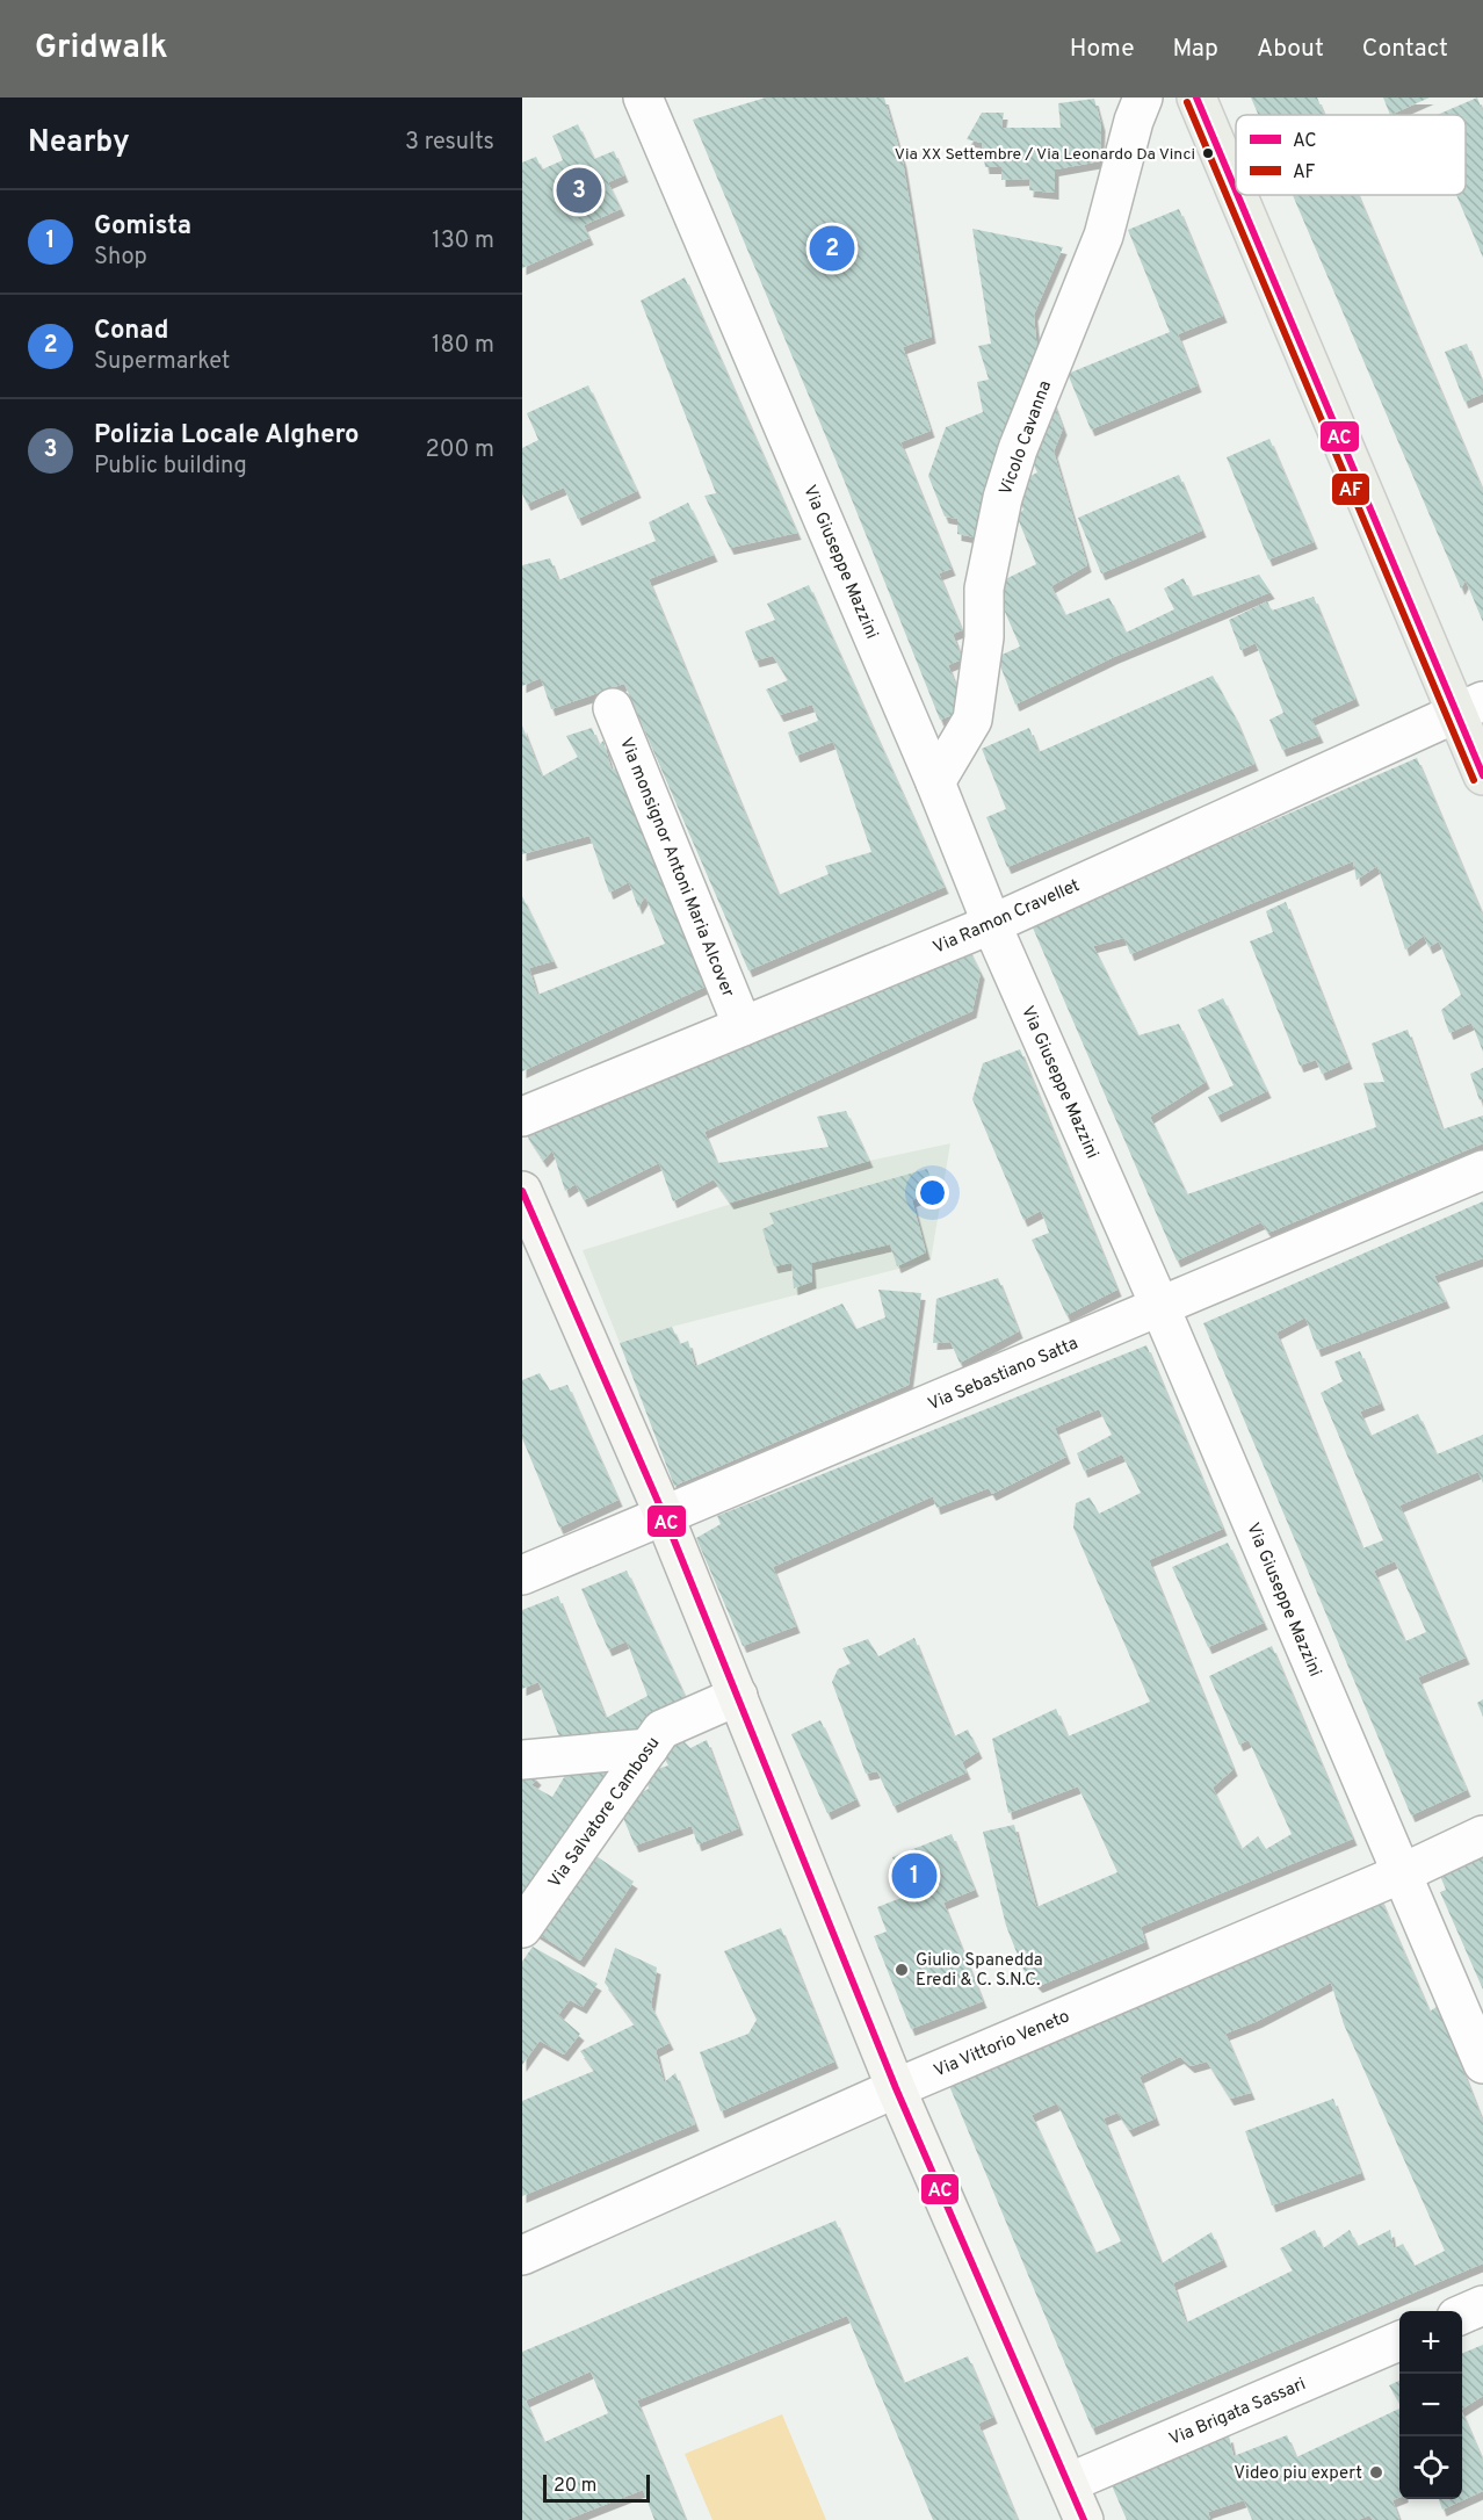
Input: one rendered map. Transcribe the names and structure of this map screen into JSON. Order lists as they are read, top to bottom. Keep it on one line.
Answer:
{"streets":{"street":["Vicolo Cavanna","Via Giuseppe Mazzini","Via monsignor Antoni Maria Alcover","Via Ramon Cravellet","Via Sebastiano Satta","Via Salvatore Cambosu","Via Vittorio Veneto","Via Brigata Sassari"]},"crossings":[["Vicolo Cavanna","Via Giuseppe Mazzini"],["Via Giuseppe Mazzini","Via Ramon Cravellet"],["Via Giuseppe Mazzini","Via Sebastiano Satta"],["Via Giuseppe Mazzini","Via Vittorio Veneto"],["Via monsignor Antoni Maria Alcover","Via Ramon Cravellet"]],"places":["Via XX Settembre / Via Leonardo Da Vinci","Giulio Spanedda Eredi & C. S.N.C.","Video piu expert"],"lines":["transit line AC","transit line AF"],"legend":["AC","AF"],"scale_bar":"20 m","page":{"header":"Gridwalk","nav":["Home","Map","About","Contact"],"heading":["Nearby","3 results"],"pins":["3","2","1"],"list":[{"mark":"1","name":"Gomista","note":"Shop","value":"130 m"},{"mark":"2","name":"Conad","note":"Supermarket","value":"180 m"},{"mark":"3","name":"Polizia Locale Alghero","note":"Public building","value":"200 m"}],"map_buttons":["+","−"],"scale":"20 m"}}
